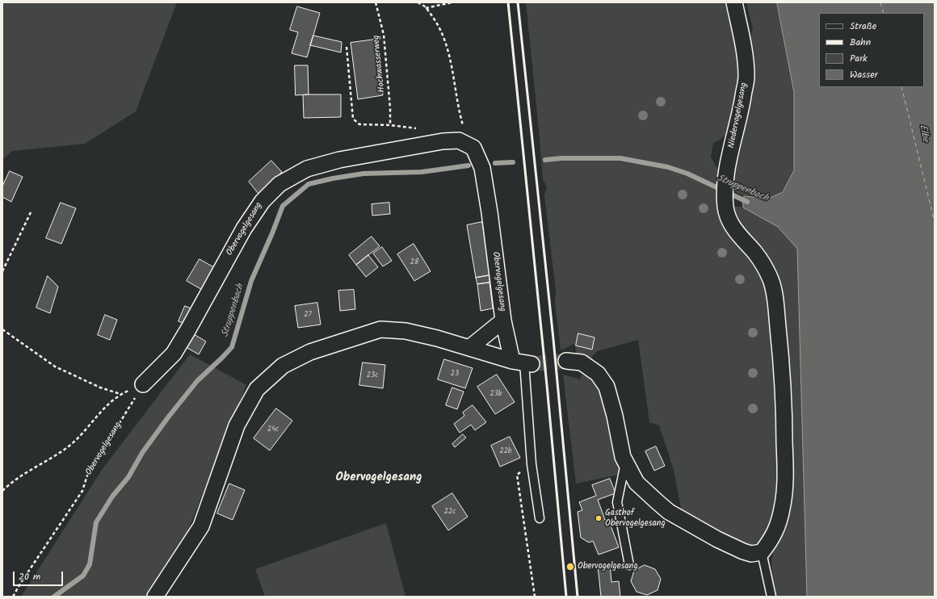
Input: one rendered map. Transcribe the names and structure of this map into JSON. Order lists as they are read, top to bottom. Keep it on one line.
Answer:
{"streets":{"street":["Niedervogelgesang","Obervogelgesang"],"path":["Hochwasserweg"]},"districts":["Obervogelgesang"],"water":["Elbe","Struppenbach"],"places":["Gasthof Obervogelgesang","Obervogelgesang"],"house_numbers":["28","27","23","23c","23b","24c","22b","22c"],"legend":["Straße","Bahn","Park","Wasser"],"scale_bar":"20 m"}
